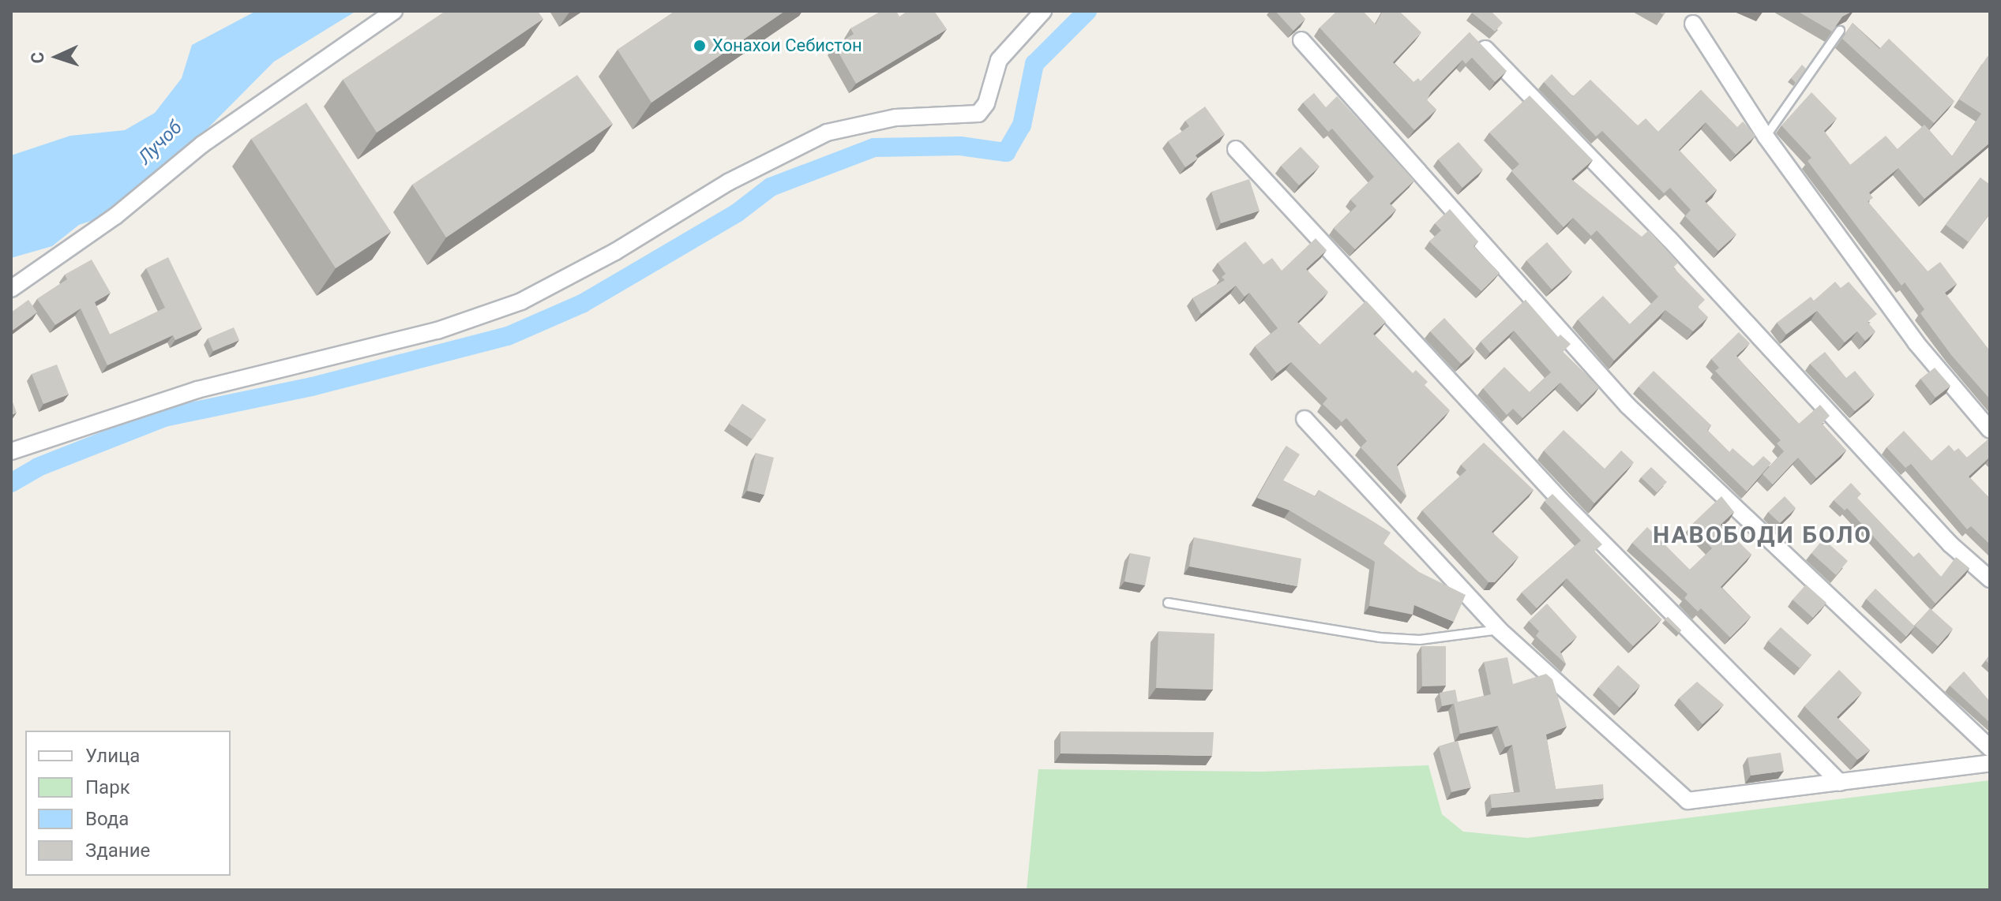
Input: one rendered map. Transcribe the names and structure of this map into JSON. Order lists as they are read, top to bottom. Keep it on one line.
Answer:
{"districts":["НАВОБОДИ БОЛО"],"water":["Лучоб"],"places":["Хонахои Себистон"],"legend":["Улица","Парк","Вода","Здание"],"north":"left"}
